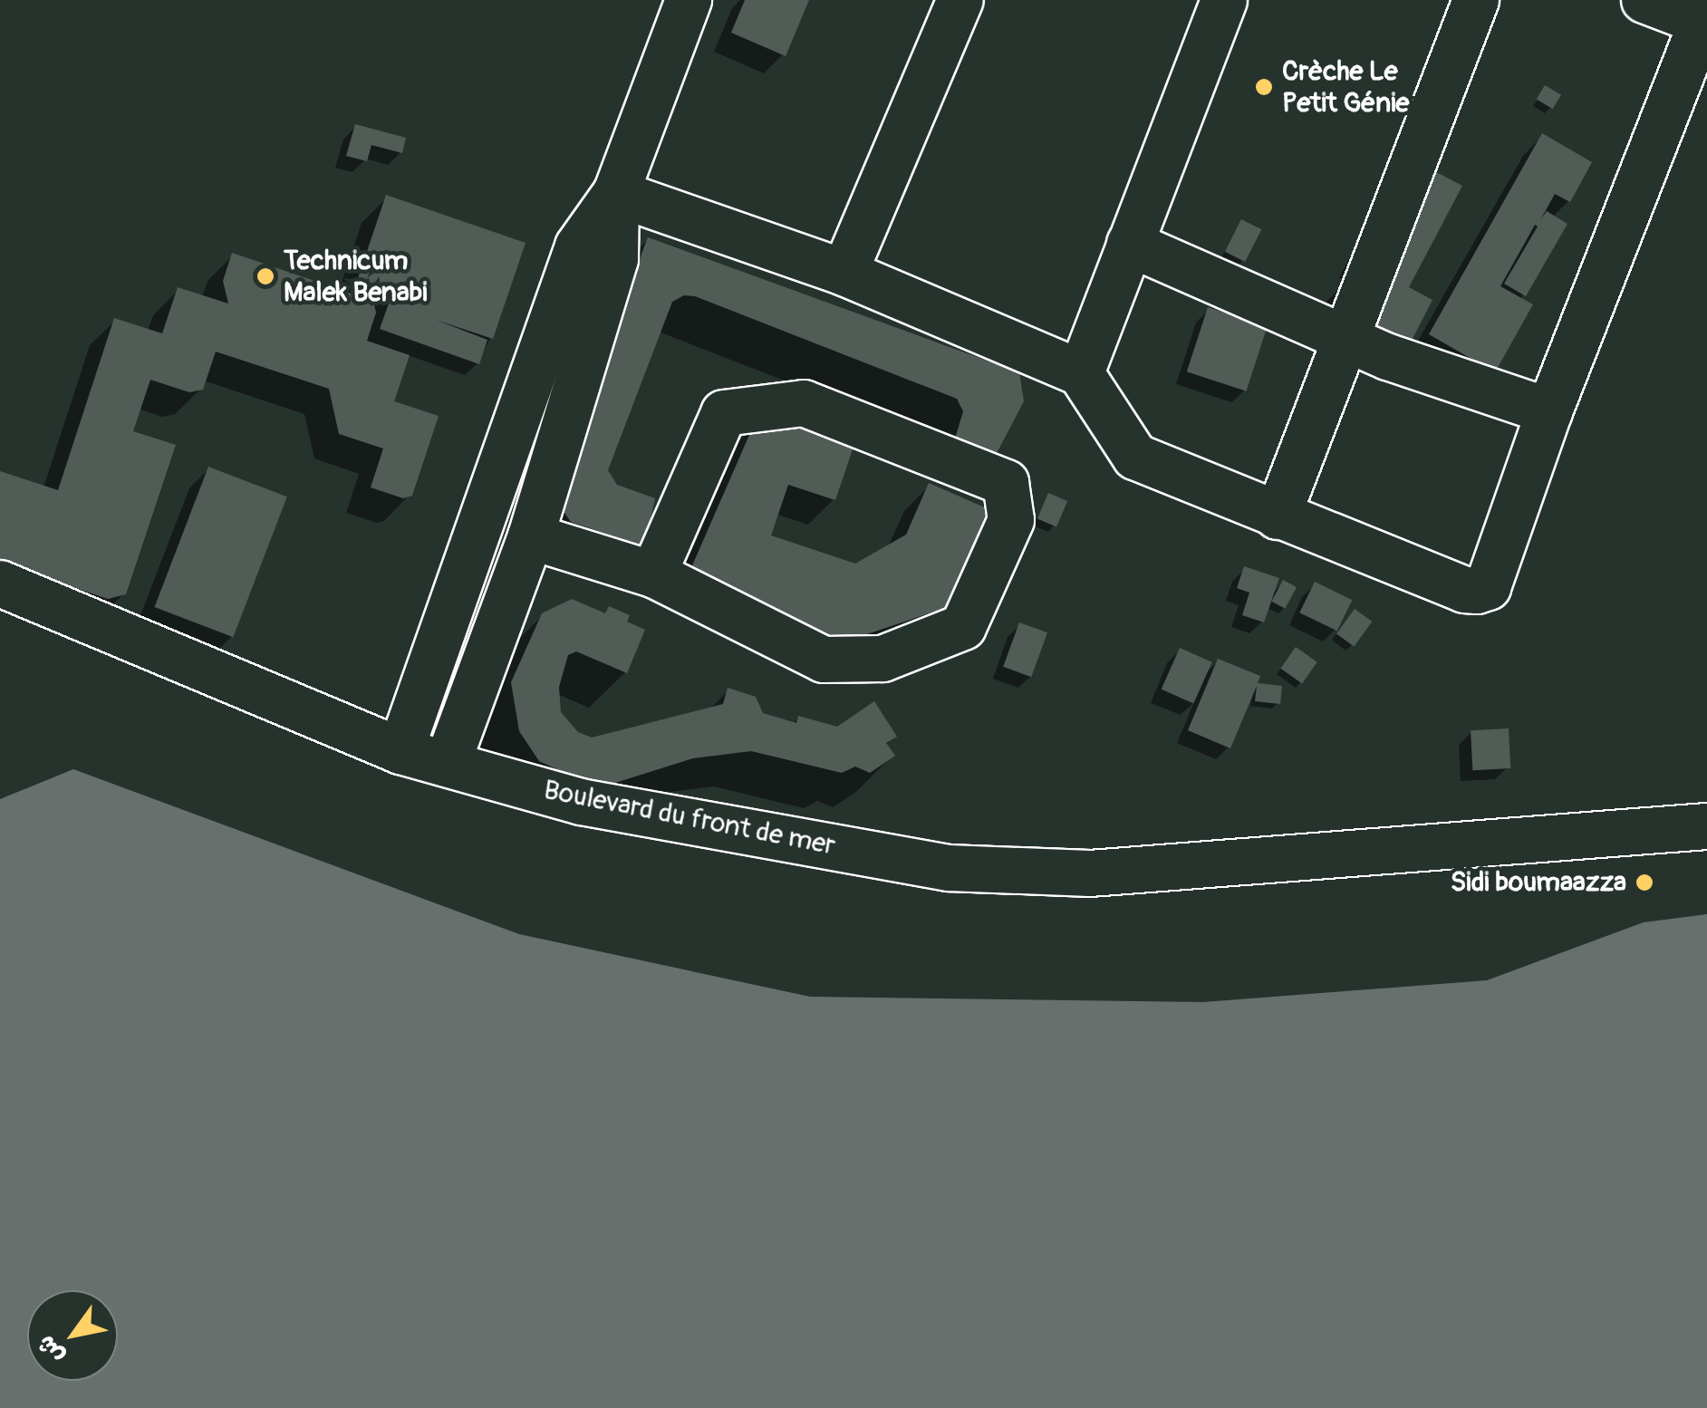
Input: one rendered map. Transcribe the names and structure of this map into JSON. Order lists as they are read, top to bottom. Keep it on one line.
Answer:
{"streets":{"street":["Boulevard du front de mer"]},"places":["Crèche Le Petit Génie","Technicum Malek Benabi","Sidi boumaazza"],"north":"bottom left"}
